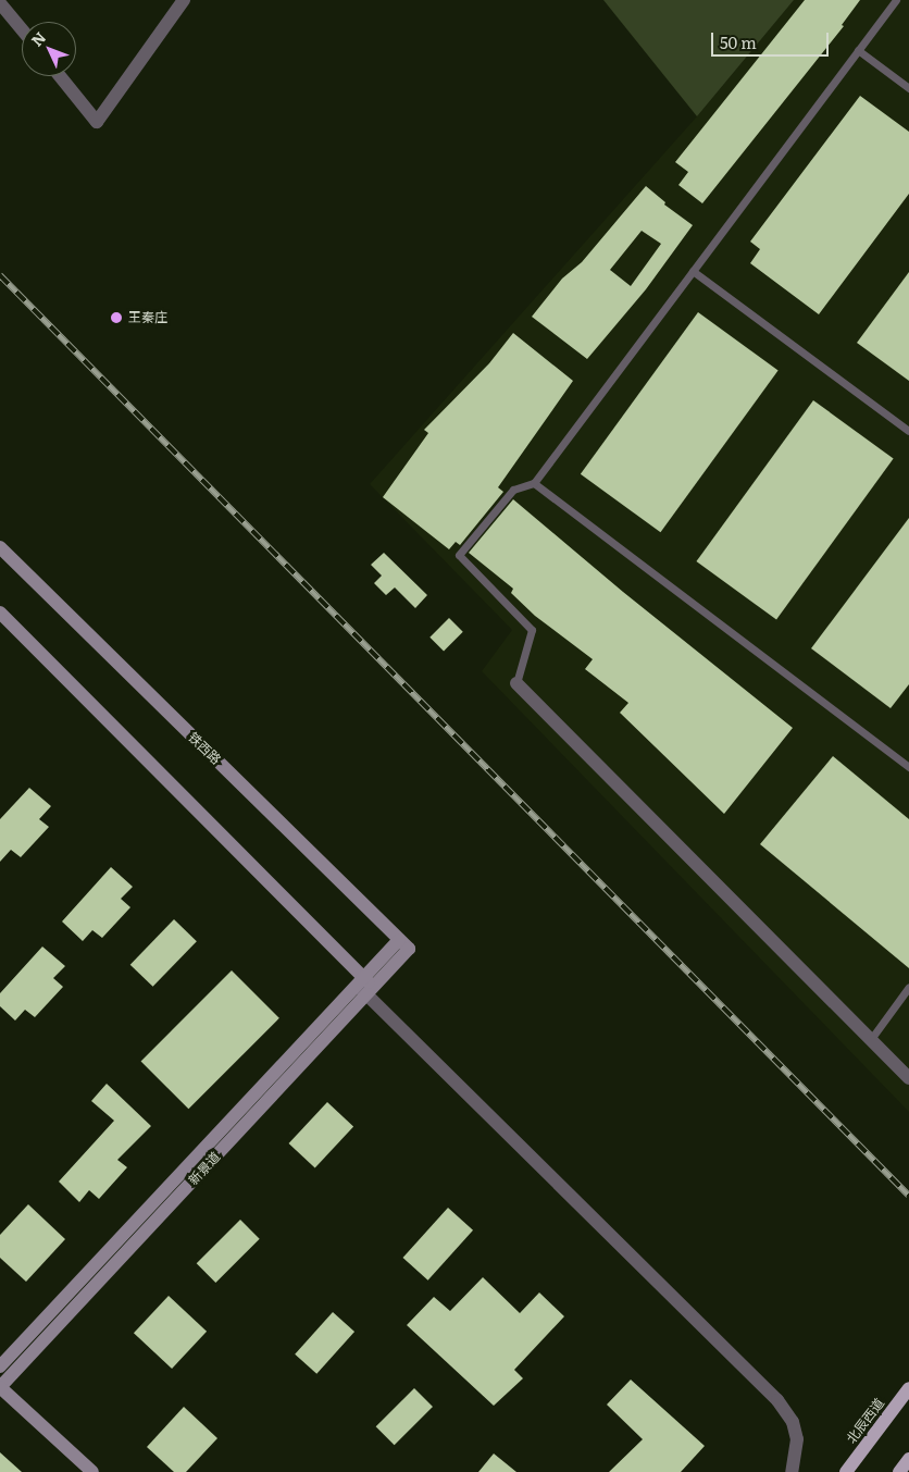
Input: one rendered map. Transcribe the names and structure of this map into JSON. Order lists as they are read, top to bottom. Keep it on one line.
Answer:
{"streets":{"main road":["北辰西道"],"street":["铁西路","新景道"]},"crossings":[["铁西路","新景道"]],"places":["王秦庄"],"scale_bar":"50 m","north":"top left"}
